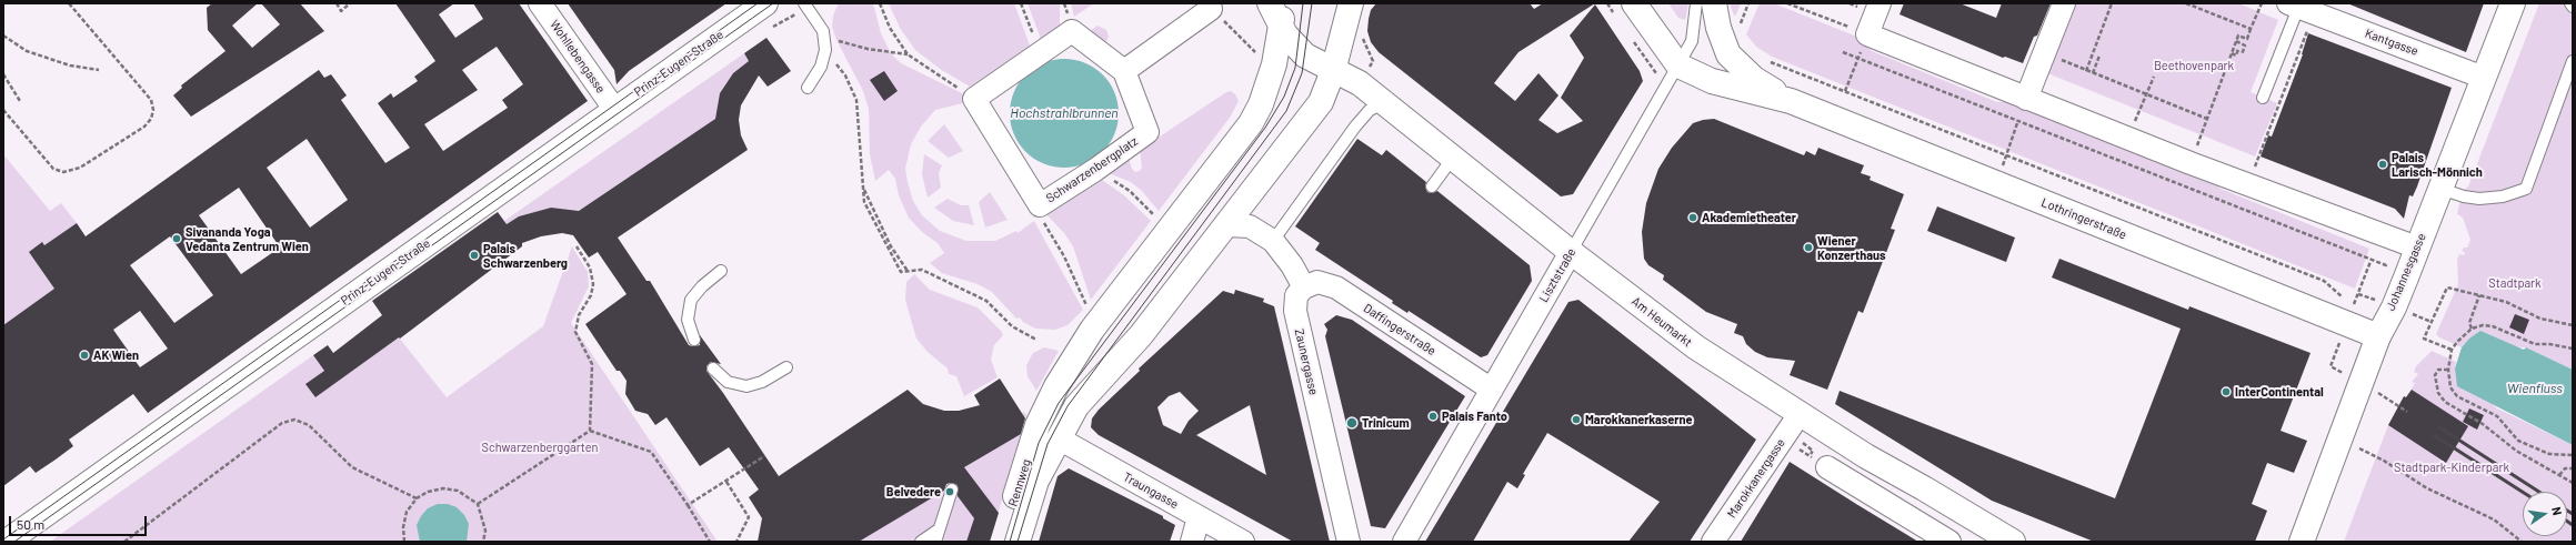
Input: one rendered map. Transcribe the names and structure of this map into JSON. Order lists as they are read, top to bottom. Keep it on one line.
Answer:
{"streets":{"main road":["Prinz-Eugen-Straße","Lothringerstraße","Johannesgasse","Am Heumarkt","Rennweg"],"street":["Kantgasse","Wohllebengasse","Schwarzenbergplatz","Lisztstraße","Daffingerstraße","Zaunergasse","Marokkanergasse","Traungasse"]},"crossings":[["Kantgasse","Johannesgasse"],["Wohllebengasse","Prinz-Eugen-Straße"],["Lothringerstraße","Johannesgasse"],["Lothringerstraße","Lisztstraße"],["Lisztstraße","Am Heumarkt"],["Lisztstraße","Daffingerstraße"],["Am Heumarkt","Marokkanergasse"],["Daffingerstraße","Zaunergasse"],["Rennweg","Traungasse"]],"water":["Hochstrahlbrunnen","Wienfluss"],"parks":["Beethovenpark","Stadtpark","Schwarzenberggarten","Stadtpark-Kinderpark"],"places":["Palais Larisch-Mönnich","Akademietheater","Sivananda Yoga Vedanta Zentrum Wien","Wiener Konzerthaus","Palais Schwarzenberg","AK Wien","InterContinental","Palais Fanto","Marokkanerkaserne","Trinicum","Belvedere"],"scale_bar":"50 m","north":"right"}
